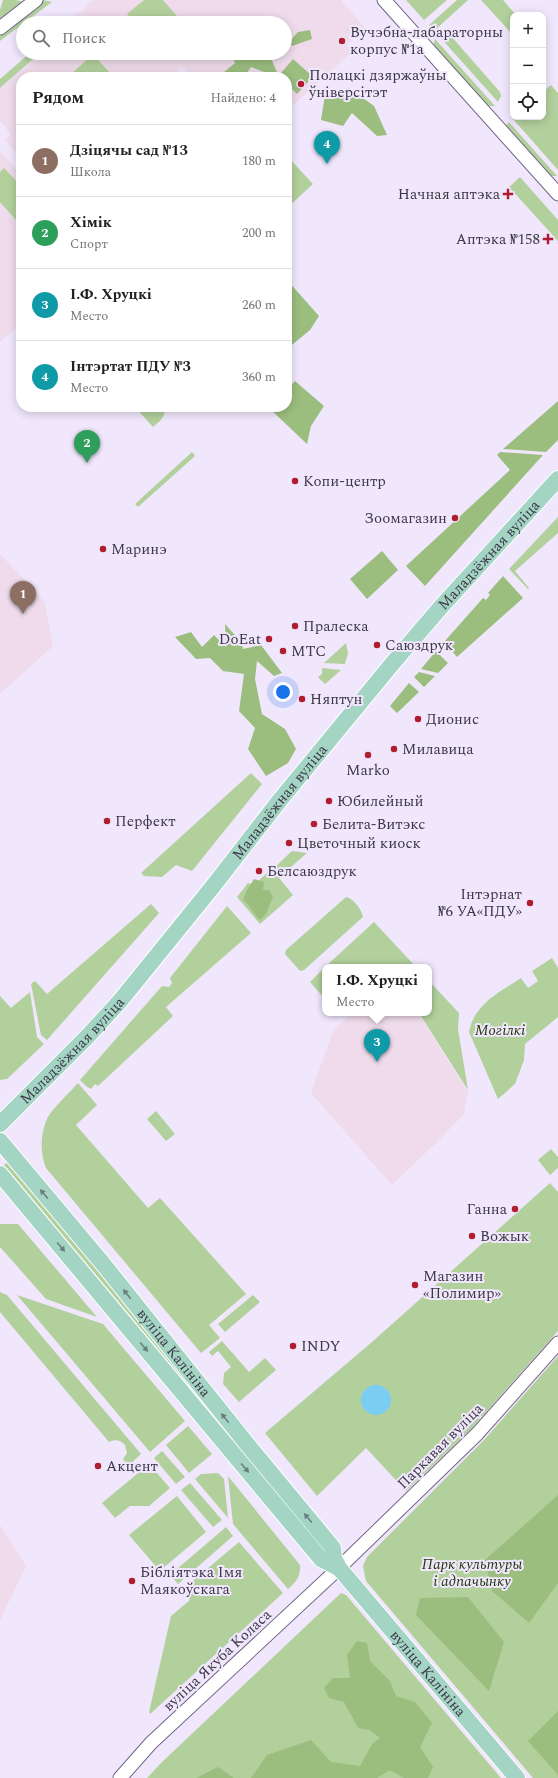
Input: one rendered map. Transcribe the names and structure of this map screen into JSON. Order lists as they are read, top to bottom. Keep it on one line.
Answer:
{"streets":{"main road":["Маладзёжная вуліца","вуліца Калініна"],"street":["Паркавая вуліца","вуліца Якуба Коласа"]},"crossings":[["вуліца Калініна","Паркавая вуліца"],["вуліца Калініна","вуліца Якуба Коласа"],["Паркавая вуліца","вуліца Якуба Коласа"]],"parks":["Могілкі","Парк культуры і адпачынку"],"places":{"other":["Вучэбна-лабараторны корпус №1а","Полацкі дзяржаўны ўніверсітэт","Копи-центр","Зоомагазин","Маринэ","Пралеска","DoEat","Саюздрук","МТС","Няптун","Дионис","Милавица","Marko","Юбилейный","Перфект","Белита-Витэкс","Цветочный киоск","Белсаюздрук","Інтэрнат №6 УА«ПДУ»","Ганна","Вожык","Магазин «Полимир»","INDY","Акцент","Бібліятэка Імя Маякоўскага"],"health":["Начная аптэка","Аптэка №158"]},"page":{"map_buttons":["+","−"],"search":"Поиск","heading":["Рядом","Найдено: 4"],"list":[{"mark":"1","name":"Дзіцячы сад №13","note":"Школа","value":"180 m"},{"mark":"2","name":"Хімік","note":"Спорт","value":"200 m"},{"mark":"3","name":"І.Ф. Хруцкі","note":"Место","value":"260 m"},{"mark":"4","name":"Інтэртат ПДУ №3","note":"Место","value":"360 m"}],"pins":["4","2","1","3"],"popup":["І.Ф. Хруцкі","Место"]}}
